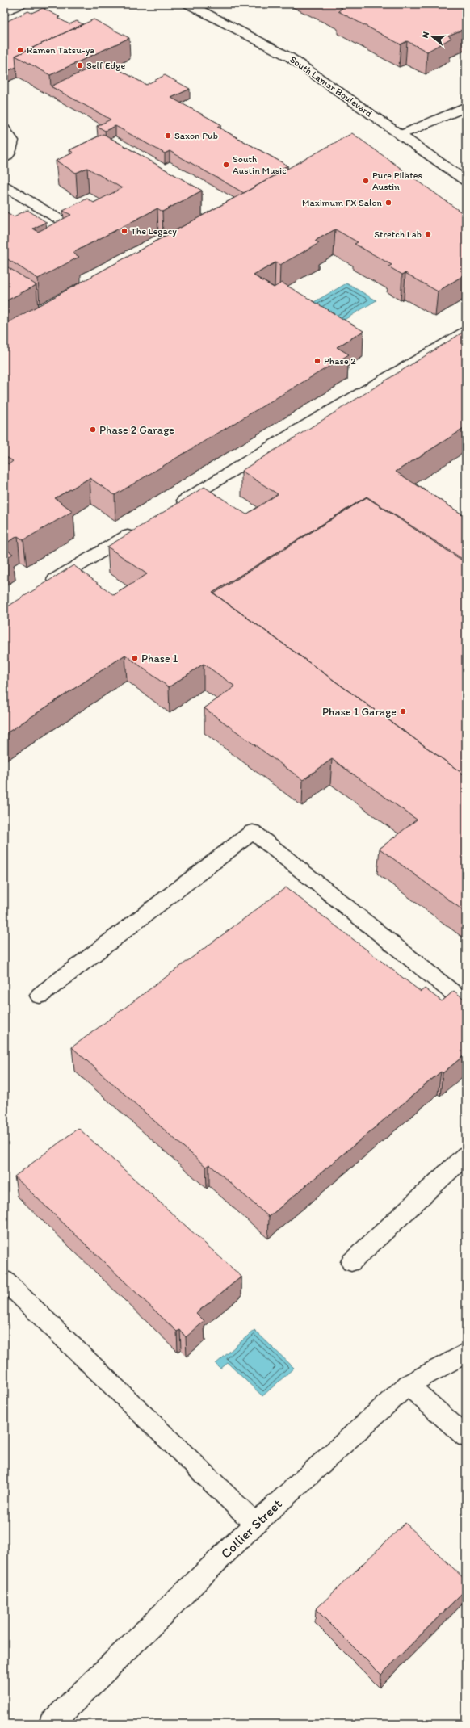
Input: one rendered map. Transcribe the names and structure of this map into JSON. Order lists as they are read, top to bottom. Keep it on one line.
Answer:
{"streets":{"main road":["South Lamar Boulevard","Collier Street"]},"places":["Ramen Tatsu-ya","Self Edge","Saxon Pub","South Austin Music","Pure Pilates Austin","Maximum FX Salon","The Legacy","Stretch Lab","Phase 2","Phase 2 Garage","Phase 1","Phase 1 Garage"],"north":"left"}
